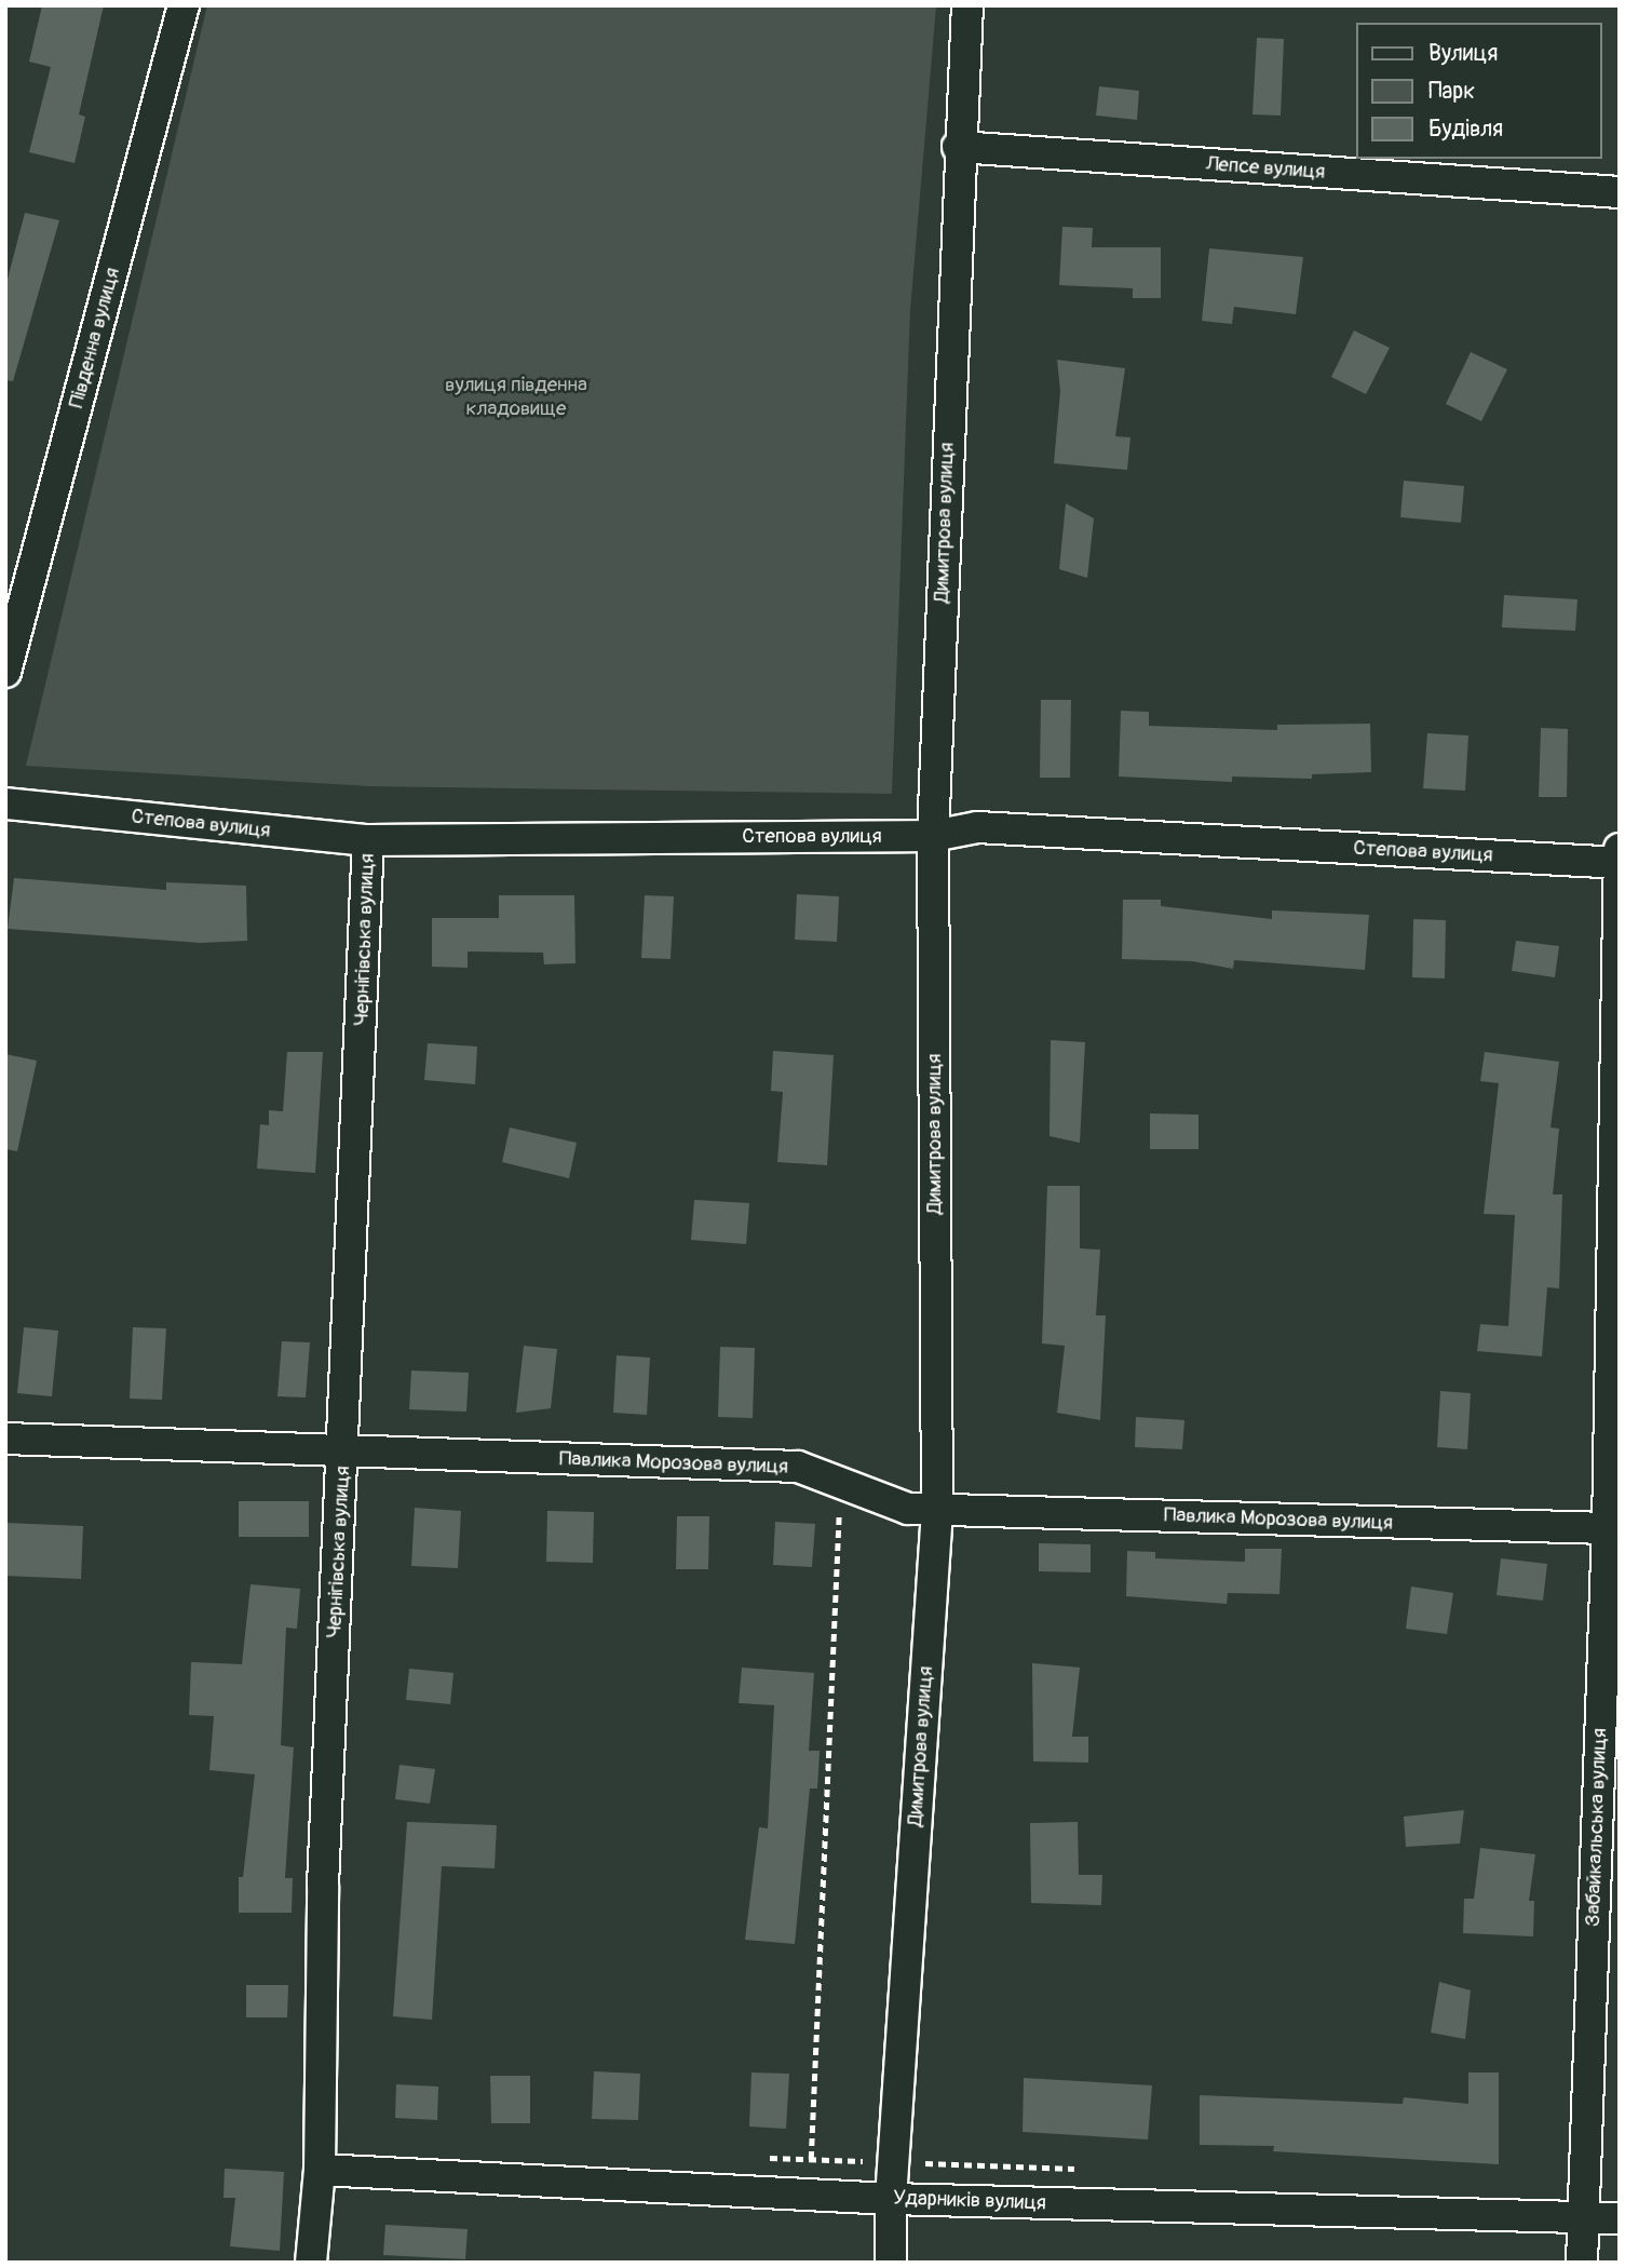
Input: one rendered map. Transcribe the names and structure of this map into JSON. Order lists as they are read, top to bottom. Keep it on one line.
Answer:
{"streets":{"street":["Лепсе вулиця","Південна вулиця","Димитрова вулиця","Степова вулиця","Чернігівська вулиця","Павлика Морозова вулиця","Забайкальська вулиця","Ударників вулиця"]},"crossings":[["Лепсе вулиця","Димитрова вулиця"],["Димитрова вулиця","Степова вулиця"],["Димитрова вулиця","Павлика Морозова вулиця"],["Димитрова вулиця","Ударників вулиця"],["Степова вулиця","Чернігівська вулиця"],["Степова вулиця","Забайкальська вулиця"],["Чернігівська вулиця","Павлика Морозова вулиця"],["Чернігівська вулиця","Ударників вулиця"],["Павлика Морозова вулиця","Забайкальська вулиця"],["Забайкальська вулиця","Ударників вулиця"]],"parks":["вулиця південна кладовище"],"legend":["Вулиця","Парк","Будівля"]}
